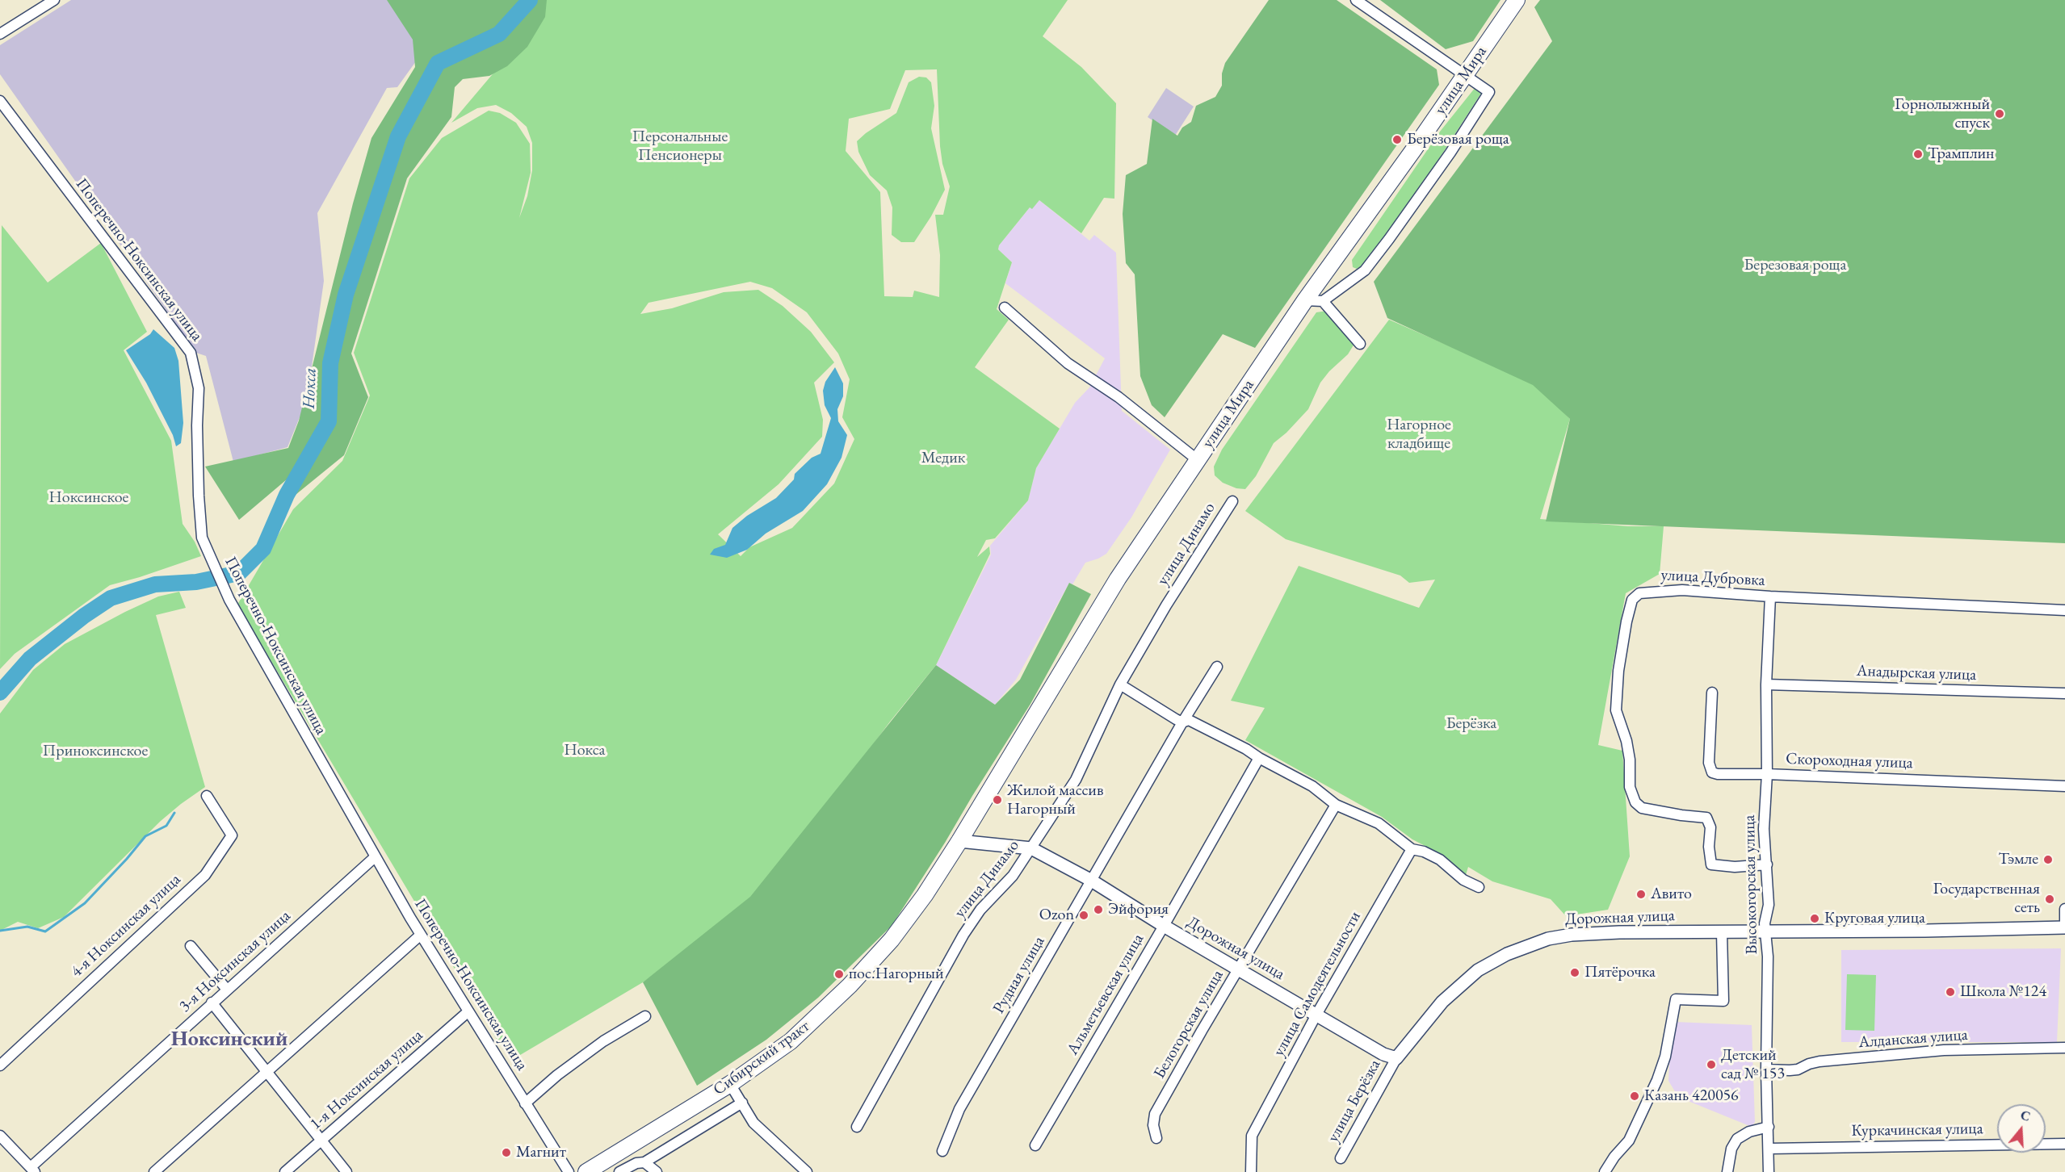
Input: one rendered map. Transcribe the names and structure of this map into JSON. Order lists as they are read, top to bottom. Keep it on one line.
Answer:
{"streets":{"main road":["улица Мира","Сибирский тракт"],"street":["Поперечно-Ноксинская улица","улица Динамо","улица Дубровка","Анадырская улица","Скороходная улица","Высокогорская улица","Дорожная улица","4-я Ноксинская улица","3-я Ноксинская улица","Рудная улица","улица Самодеятельности","Альметьевская улица","Белогорская улица","Алданская улица","1-я Ноксинская улица","улица Берёзка","Куркачинская улица"]},"crossings":[["улица Мира","Дорожная улица"],["улица Мира","Сибирский тракт"],["Поперечно-Ноксинская улица","3-я Ноксинская улица"],["Поперечно-Ноксинская улица","1-я Ноксинская улица"],["улица Динамо","Дорожная улица"],["улица Дубровка","Высокогорская улица"],["Анадырская улица","Высокогорская улица"],["Скороходная улица","Высокогорская улица"],["Высокогорская улица","Дорожная улица"],["Высокогорская улица","Алданская улица"],["Высокогорская улица","Куркачинская улица"],["Дорожная улица","Рудная улица"],["Дорожная улица","улица Самодеятельности"],["Дорожная улица","Альметьевская улица"],["Дорожная улица","Белогорская улица"],["Дорожная улица","Сибирский тракт"],["Дорожная улица","улица Берёзка"]],"districts":["Ноксинский"],"water":["Нокса"],"parks":["Персональные Пенсионеры","Березовая роща","Нагорное кладбище","Медик","Ноксинское","Берёзка","Нокса","Приноксинское"],"places":["Горнолыжный спуск","Берёзовая роща","Трамплин","Жилой массив Нагорный","Тэмле","Авито","Государственная сеть","Эйфория","Ozon","Круговая улица","Пятёрочка","пос.Нагорный","Школа №124","Детский сад № 153","Казань 420056","Магнит"],"north":"top"}
